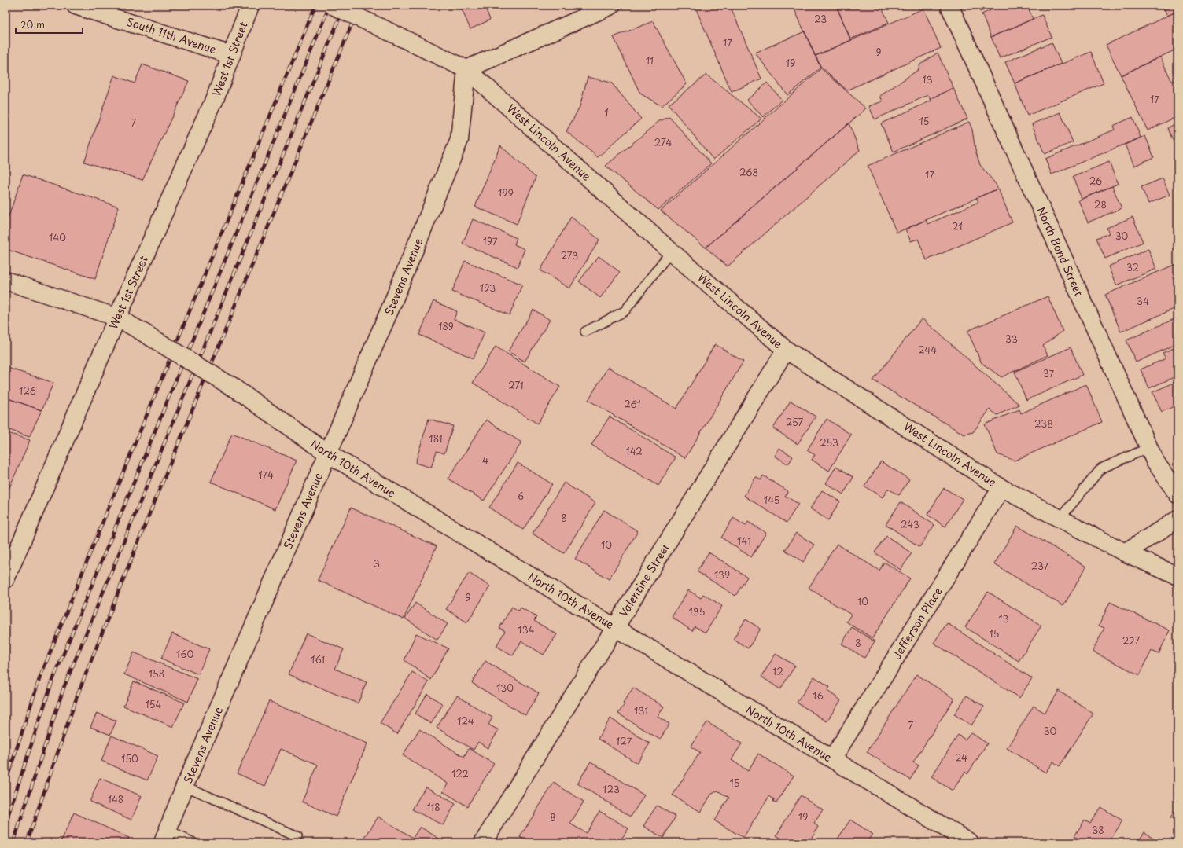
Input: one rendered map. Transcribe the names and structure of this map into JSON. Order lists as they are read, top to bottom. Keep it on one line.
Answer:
{"streets":{"street":["South 11th Avenue","West 1st Street","West Lincoln Avenue","North Bond Street","Stevens Avenue","North 10th Avenue","Valentine Street","Jefferson Place"]},"crossings":[["South 11th Avenue","West 1st Street"],["West 1st Street","North 10th Avenue"],["West Lincoln Avenue","Stevens Avenue"],["West Lincoln Avenue","Valentine Street"],["West Lincoln Avenue","Jefferson Place"],["Stevens Avenue","North 10th Avenue"],["North 10th Avenue","Valentine Street"],["North 10th Avenue","Jefferson Place"]],"house_numbers":["23","17","9","11","19","13","17","1","15","7","274","268","17","26","199","28","21","30","140","197","273","32","193","34","189","33","244","37","271","126","261","257","238","181","253","142","4","174","6","145","8","243","141","10","3","237","139","9","10","135","13","134","15","227","8","160","161","12","158","130","16","154","131","124","7","30","127","24","150","122","15","123","148","118","19","8","38"],"scale_bar":"20 m"}
